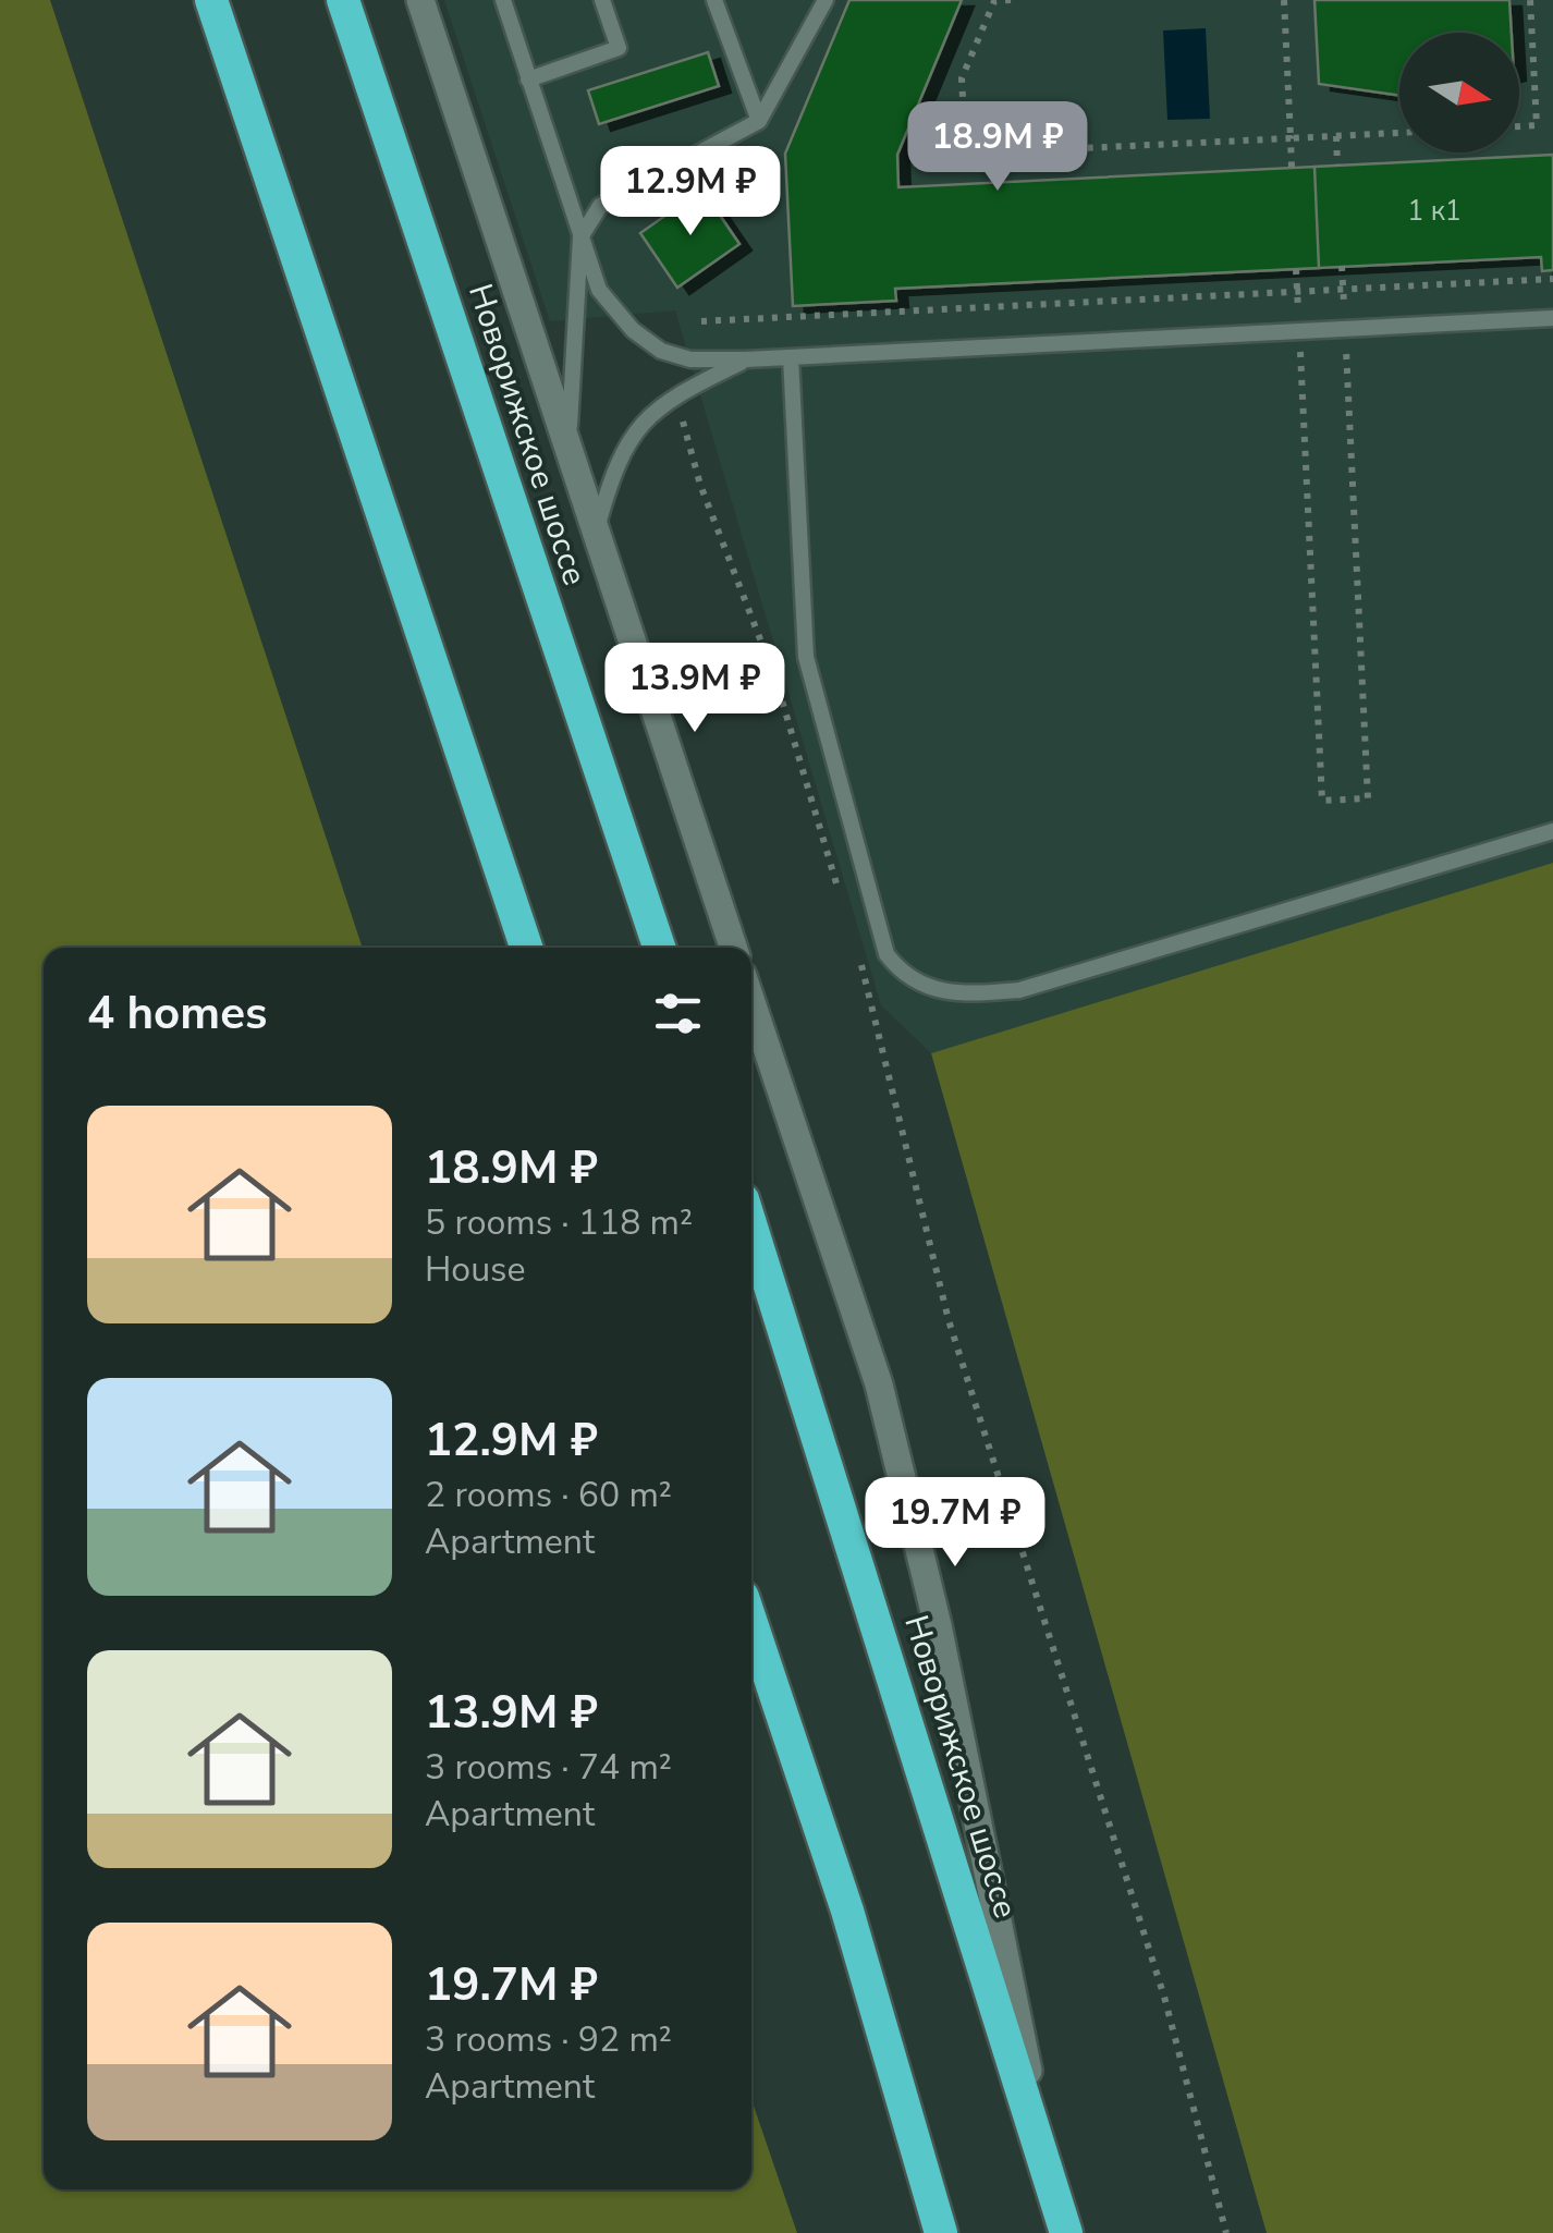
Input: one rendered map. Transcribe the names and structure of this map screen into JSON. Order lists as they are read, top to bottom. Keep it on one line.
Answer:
{"streets":{"highway":["Новорижское шоссе"]},"house_numbers":["1 к1"],"north":"right","page":{"price":["18.9M ₽","12.9M ₽","13.9M ₽","19.7M ₽"],"heading":"4 homes","list":[{"name":"18.9M ₽","note":"5 rooms · 118 m² · House"},{"name":"12.9M ₽","note":"2 rooms · 60 m² · Apartment"},{"name":"13.9M ₽","note":"3 rooms · 74 m² · Apartment"},{"name":"19.7M ₽","note":"3 rooms · 92 m² · Apartment"}]}}
